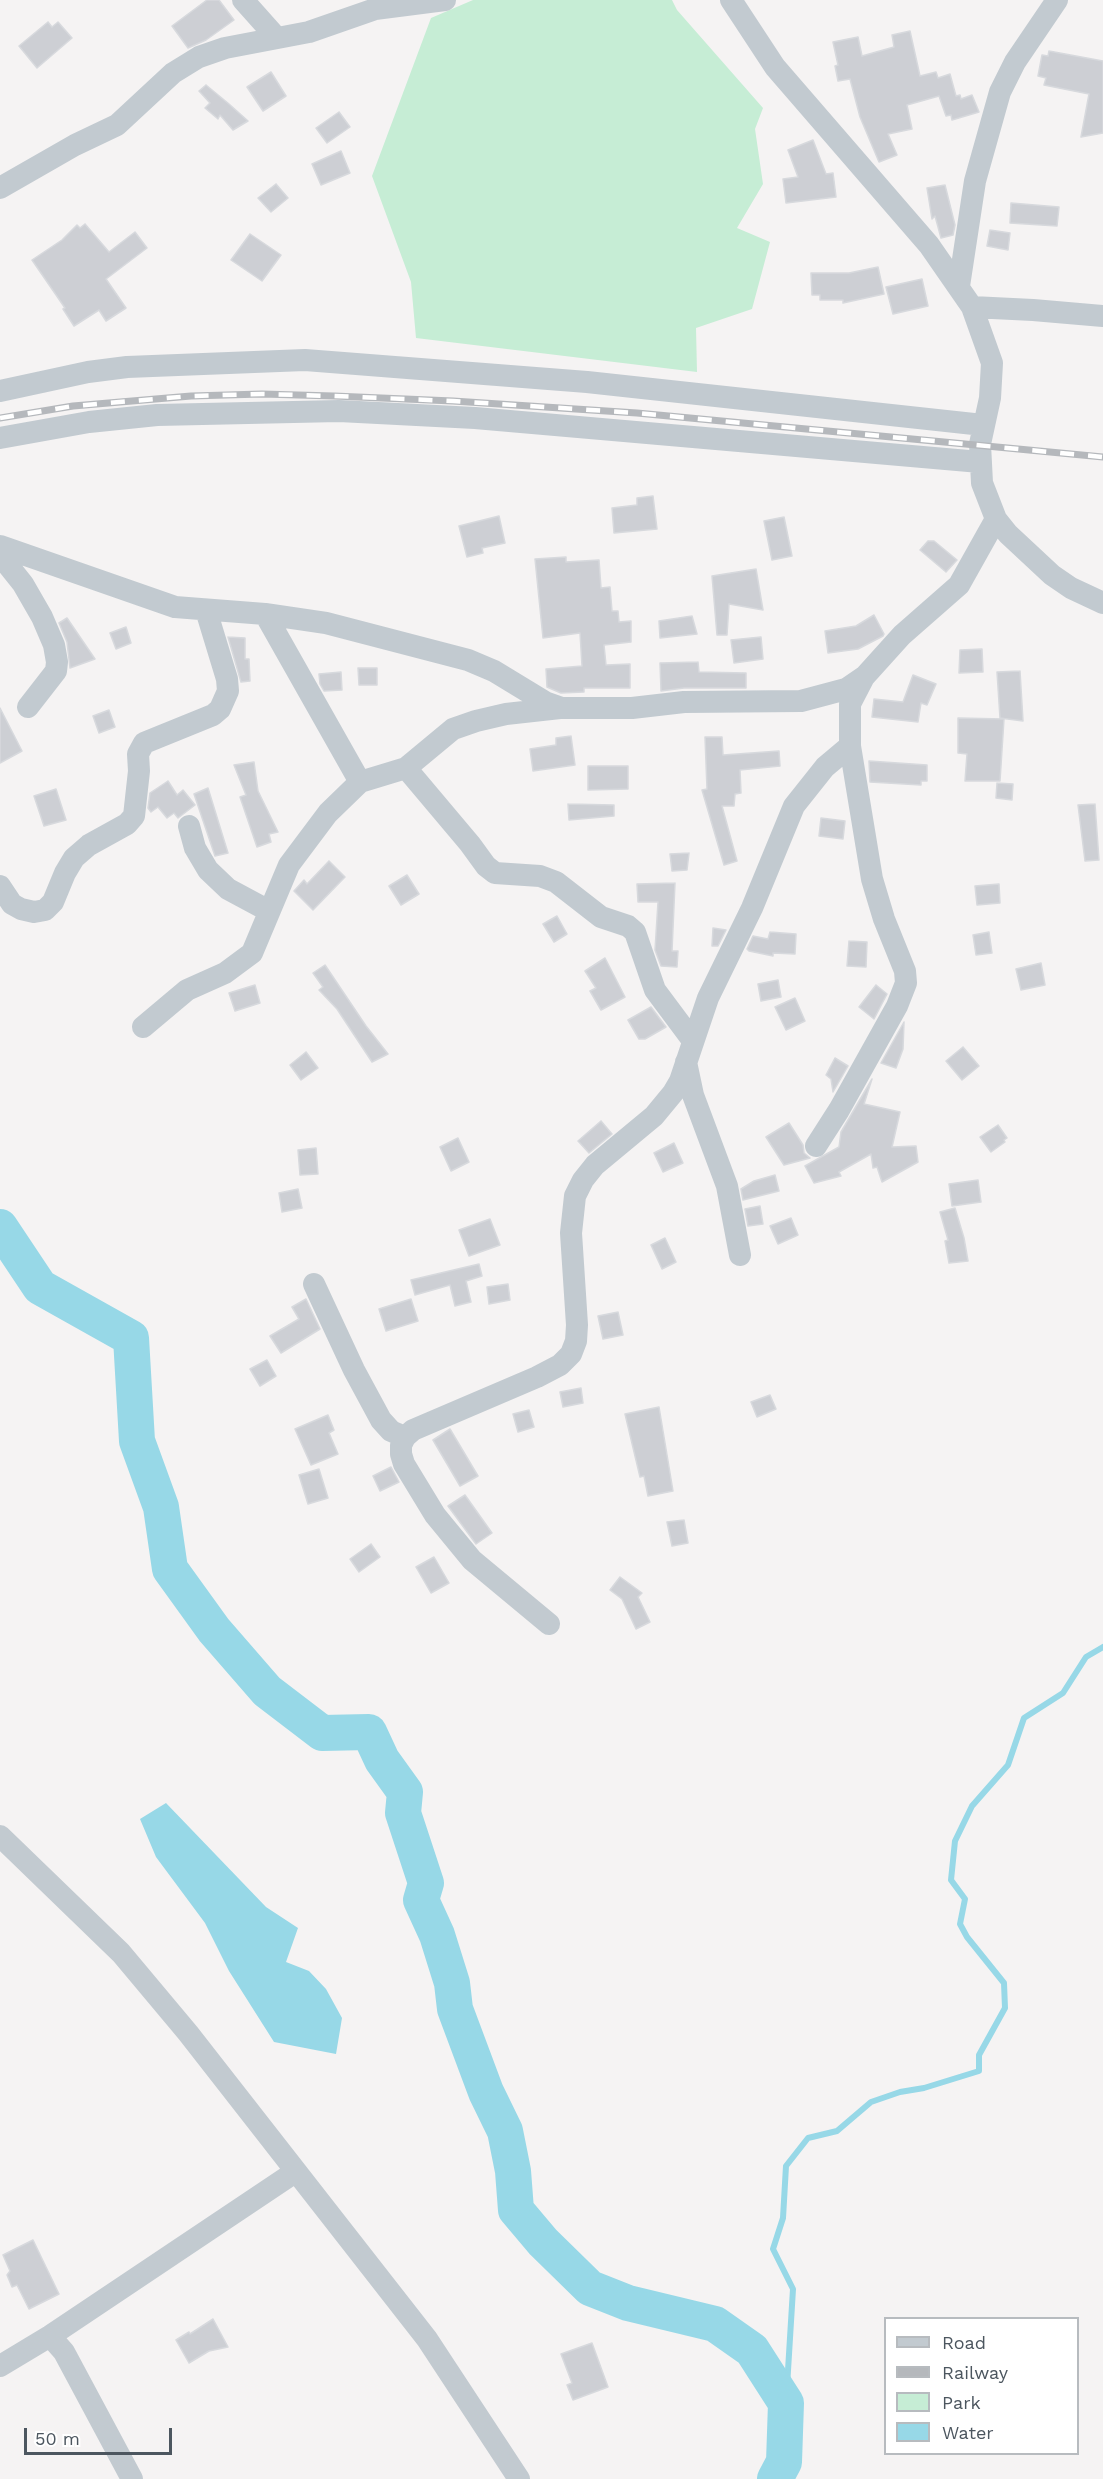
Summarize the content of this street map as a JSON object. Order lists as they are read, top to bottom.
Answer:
{
  "legend": [
    "Road",
    "Railway",
    "Park",
    "Water"
  ],
  "scale_bar": "50 m"
}
